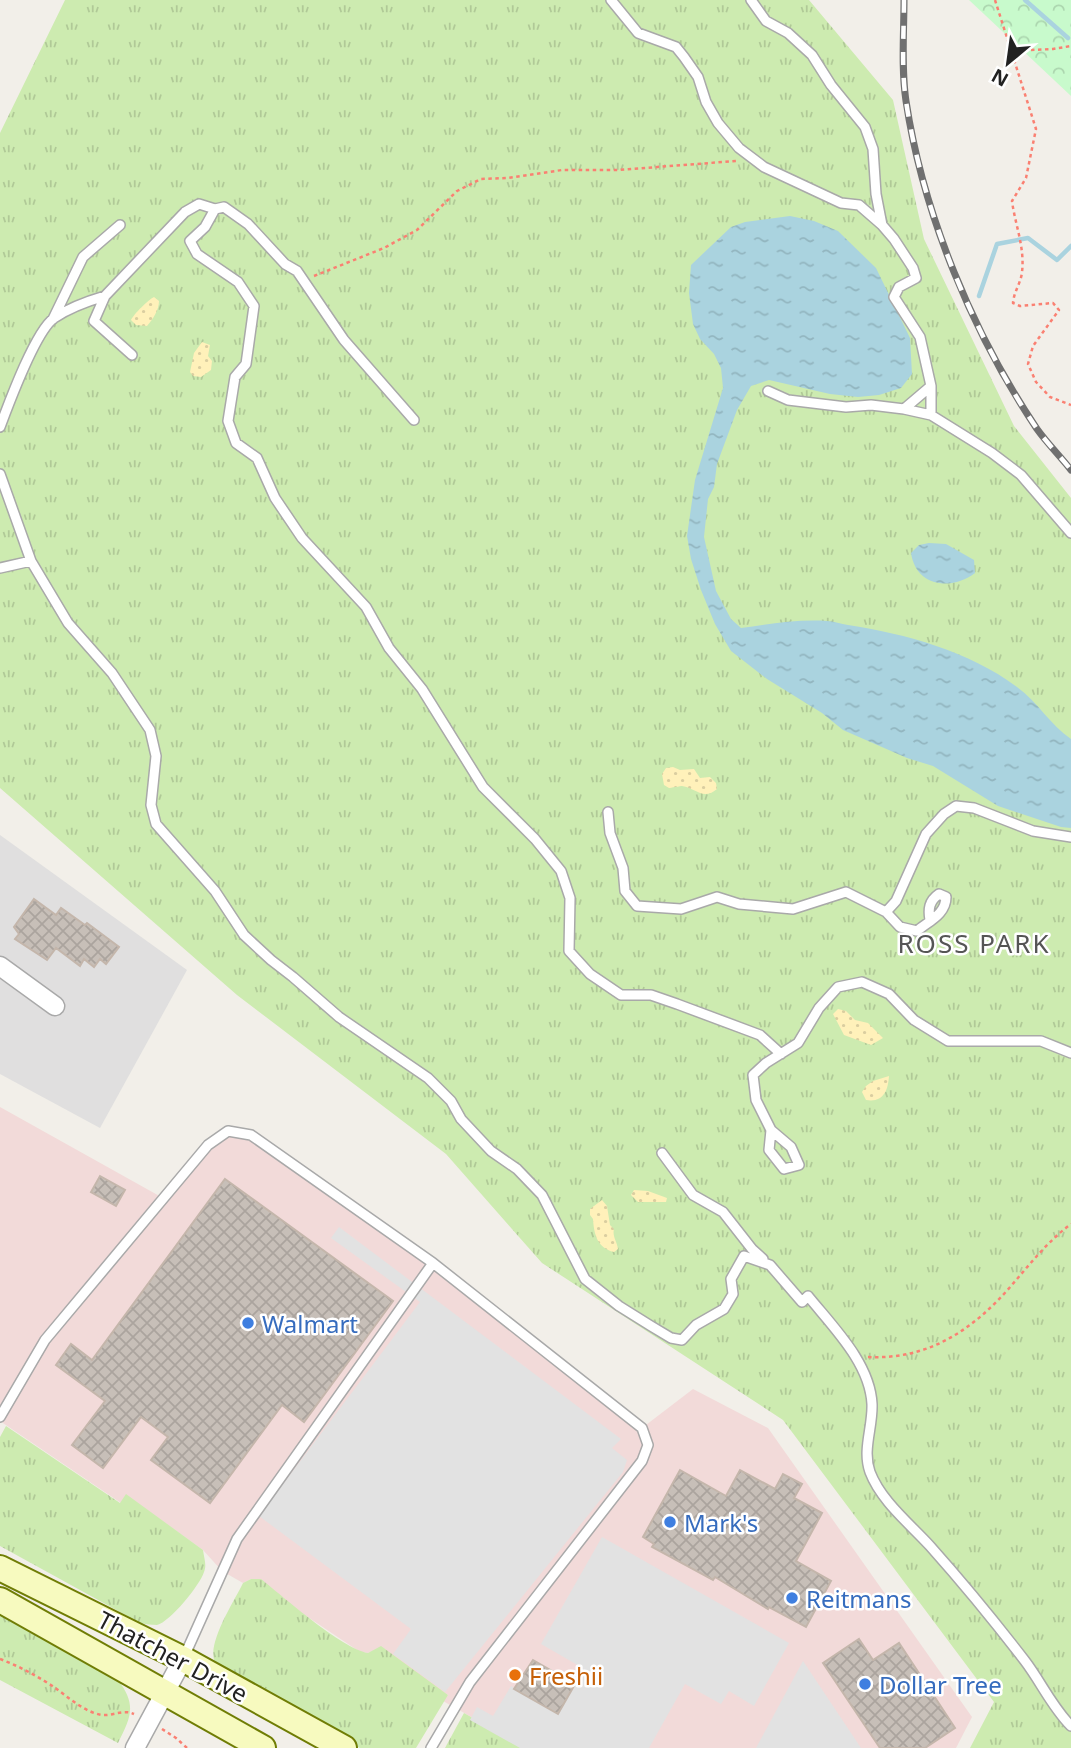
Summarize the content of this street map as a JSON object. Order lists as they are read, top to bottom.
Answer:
{
  "streets": {
    "main road": ["Thatcher Drive"]
  },
  "districts": ["ROSS PARK"],
  "places": [
    "Walmart",
    "Mark's",
    "Reitmans",
    "Freshii",
    "Dollar Tree"
  ],
  "north": "bottom left"
}
